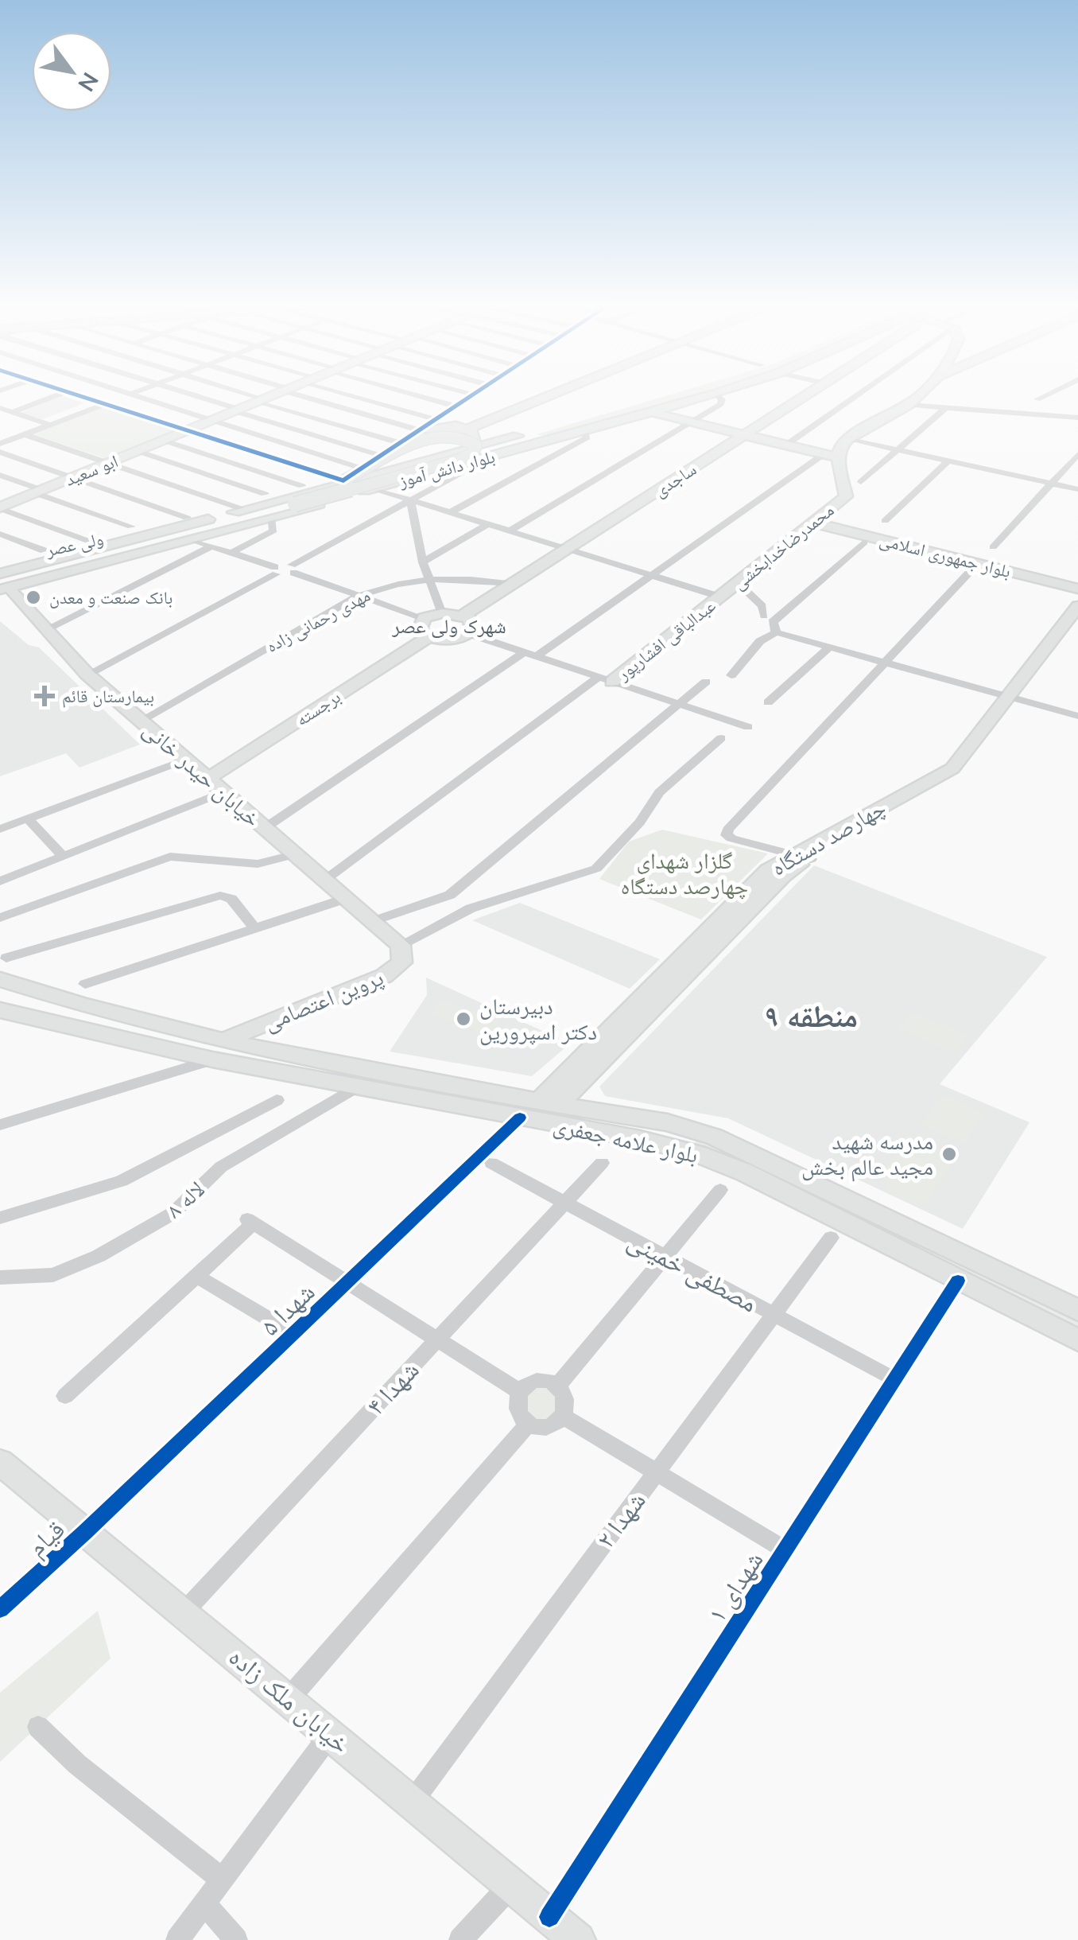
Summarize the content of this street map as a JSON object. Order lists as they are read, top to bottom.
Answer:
{
  "streets": {
    "street": [
      "بلوار دانش آموز",
      "ابو سعید",
      "ساجدی",
      "ولی عصر",
      "محمدرضاخدابخشی",
      "بلوار جمهوری اسلامی",
      "مهدی رحمانی زاده",
      "عبدالباقی افشارپور",
      "برجسته",
      "خیابان حیدر خانی",
      "چهارصد دستگاه",
      "پروین اعتصامی",
      "بلوار علامه جعفری",
      "لاله ۸",
      "مصطفی خمینی",
      "شهدا ۵",
      "شهدا ۴",
      "شهدا ۲",
      "قیام",
      "شهدای ۱",
      "خیابان ملک زاده"
    ]
  },
  "crossings": [
    ["بلوار دانش آموز", "خیابان حیدر خانی"],
    ["ساجدی", "مهدی رحمانی زاده"],
    ["محمدرضاخدابخشی", "بلوار جمهوری اسلامی"],
    ["محمدرضاخدابخشی", "عبدالباقی افشارپور"],
    ["مهدی رحمانی زاده", "خیابان حیدر خانی"],
    ["برجسته", "خیابان حیدر خانی"],
    ["خیابان حیدر خانی", "پروین اعتصامی"],
    ["چهارصد دستگاه", "بلوار علامه جعفری"],
    ["پروین اعتصامی", "بلوار علامه جعفری"],
    ["بلوار علامه جعفری", "لاله ۸"],
    ["بلوار علامه جعفری", "شهدا ۵"],
    ["بلوار علامه جعفری", "شهدای ۱"],
    ["مصطفی خمینی", "شهدا ۴"],
    ["مصطفی خمینی", "شهدا ۲"],
    ["مصطفی خمینی", "شهدای ۱"],
    ["شهدا ۵", "قیام"],
    ["شهدا ۵", "خیابان ملک زاده"],
    ["شهدا ۴", "خیابان ملک زاده"],
    ["شهدا ۲", "خیابان ملک زاده"],
    ["قیام", "خیابان ملک زاده"],
    ["شهدای ۱", "خیابان ملک زاده"]
  ],
  "districts": ["شهرک ولی عصر", "منطقه ۹"],
  "parks": ["گلزار شهدای چهارصد دستگاه"],
  "places": {
    "other": ["بانک صنعت و معدن", "دبیرستان دکتر اسپرورین", "مدرسه شهید مجید عالم بخش"],
    "health": ["بیمارستان قائم"]
  },
  "north": "bottom right"
}
